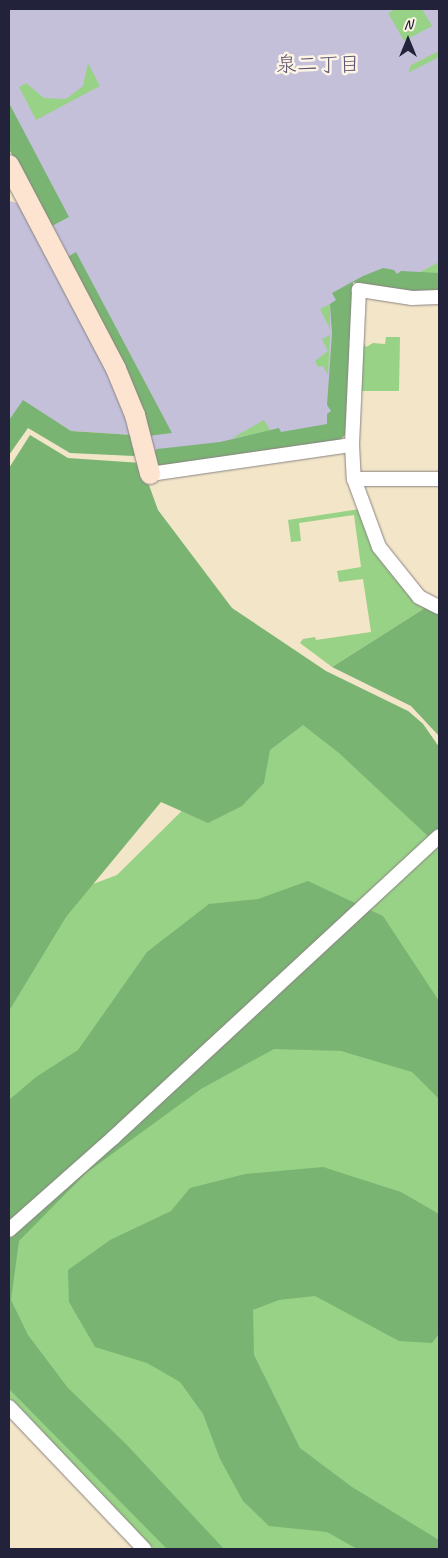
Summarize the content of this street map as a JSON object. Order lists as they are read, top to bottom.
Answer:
{
  "districts": ["泉二丁目"],
  "north": "top"
}
